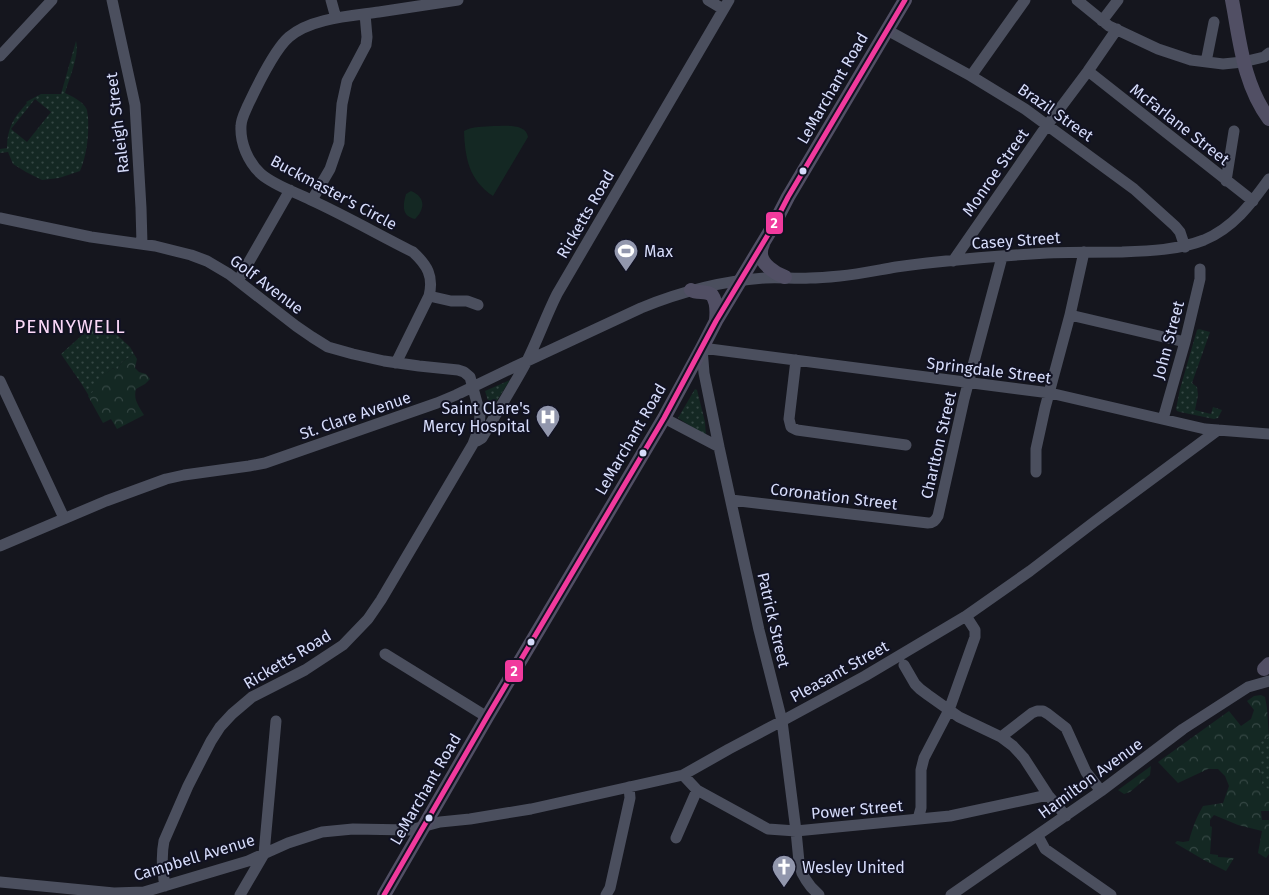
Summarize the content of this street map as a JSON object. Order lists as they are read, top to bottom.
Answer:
{
  "streets": {
    "main road": ["LeMarchant Road"],
    "street": [
      "Brazil Street",
      "Raleigh Street",
      "McFarlane Street",
      "Monroe Street",
      "Buckmaster's Circle",
      "Ricketts Road",
      "Casey Street",
      "Golf Avenue",
      "John Street",
      "Springdale Street",
      "St. Clare Avenue",
      "Charlton Street",
      "Coronation Street",
      "Patrick Street",
      "Pleasant Street",
      "Hamilton Avenue",
      "Power Street",
      "Campbell Avenue"
    ]
  },
  "crossings": [
    ["LeMarchant Road", "Brazil Street"],
    ["LeMarchant Road", "Casey Street"],
    ["LeMarchant Road", "Springdale Street"],
    ["LeMarchant Road", "St. Clare Avenue"],
    ["LeMarchant Road", "Patrick Street"],
    ["LeMarchant Road", "Pleasant Street"],
    ["LeMarchant Road", "Campbell Avenue"],
    ["Brazil Street", "Monroe Street"],
    ["Brazil Street", "Casey Street"],
    ["Raleigh Street", "Golf Avenue"],
    ["McFarlane Street", "Monroe Street"],
    ["McFarlane Street", "Casey Street"],
    ["Monroe Street", "Casey Street"],
    ["Ricketts Road", "Golf Avenue"],
    ["Ricketts Road", "St. Clare Avenue"],
    ["Ricketts Road", "Campbell Avenue"],
    ["Casey Street", "St. Clare Avenue"],
    ["Casey Street", "Charlton Street"],
    ["Golf Avenue", "St. Clare Avenue"],
    ["John Street", "Springdale Street"],
    ["Springdale Street", "Charlton Street"],
    ["Springdale Street", "Patrick Street"],
    ["Springdale Street", "Pleasant Street"],
    ["Charlton Street", "Coronation Street"],
    ["Coronation Street", "Patrick Street"],
    ["Patrick Street", "Pleasant Street"],
    ["Patrick Street", "Power Street"],
    ["Pleasant Street", "Power Street"],
    ["Pleasant Street", "Campbell Avenue"]
  ],
  "districts": ["PENNYWELL"],
  "places": {
    "sports": ["Max"],
    "hospital": ["Saint Clare's Mercy Hospital"],
    "church": ["Wesley United"]
  },
  "lines": ["transit line 2"]
}
